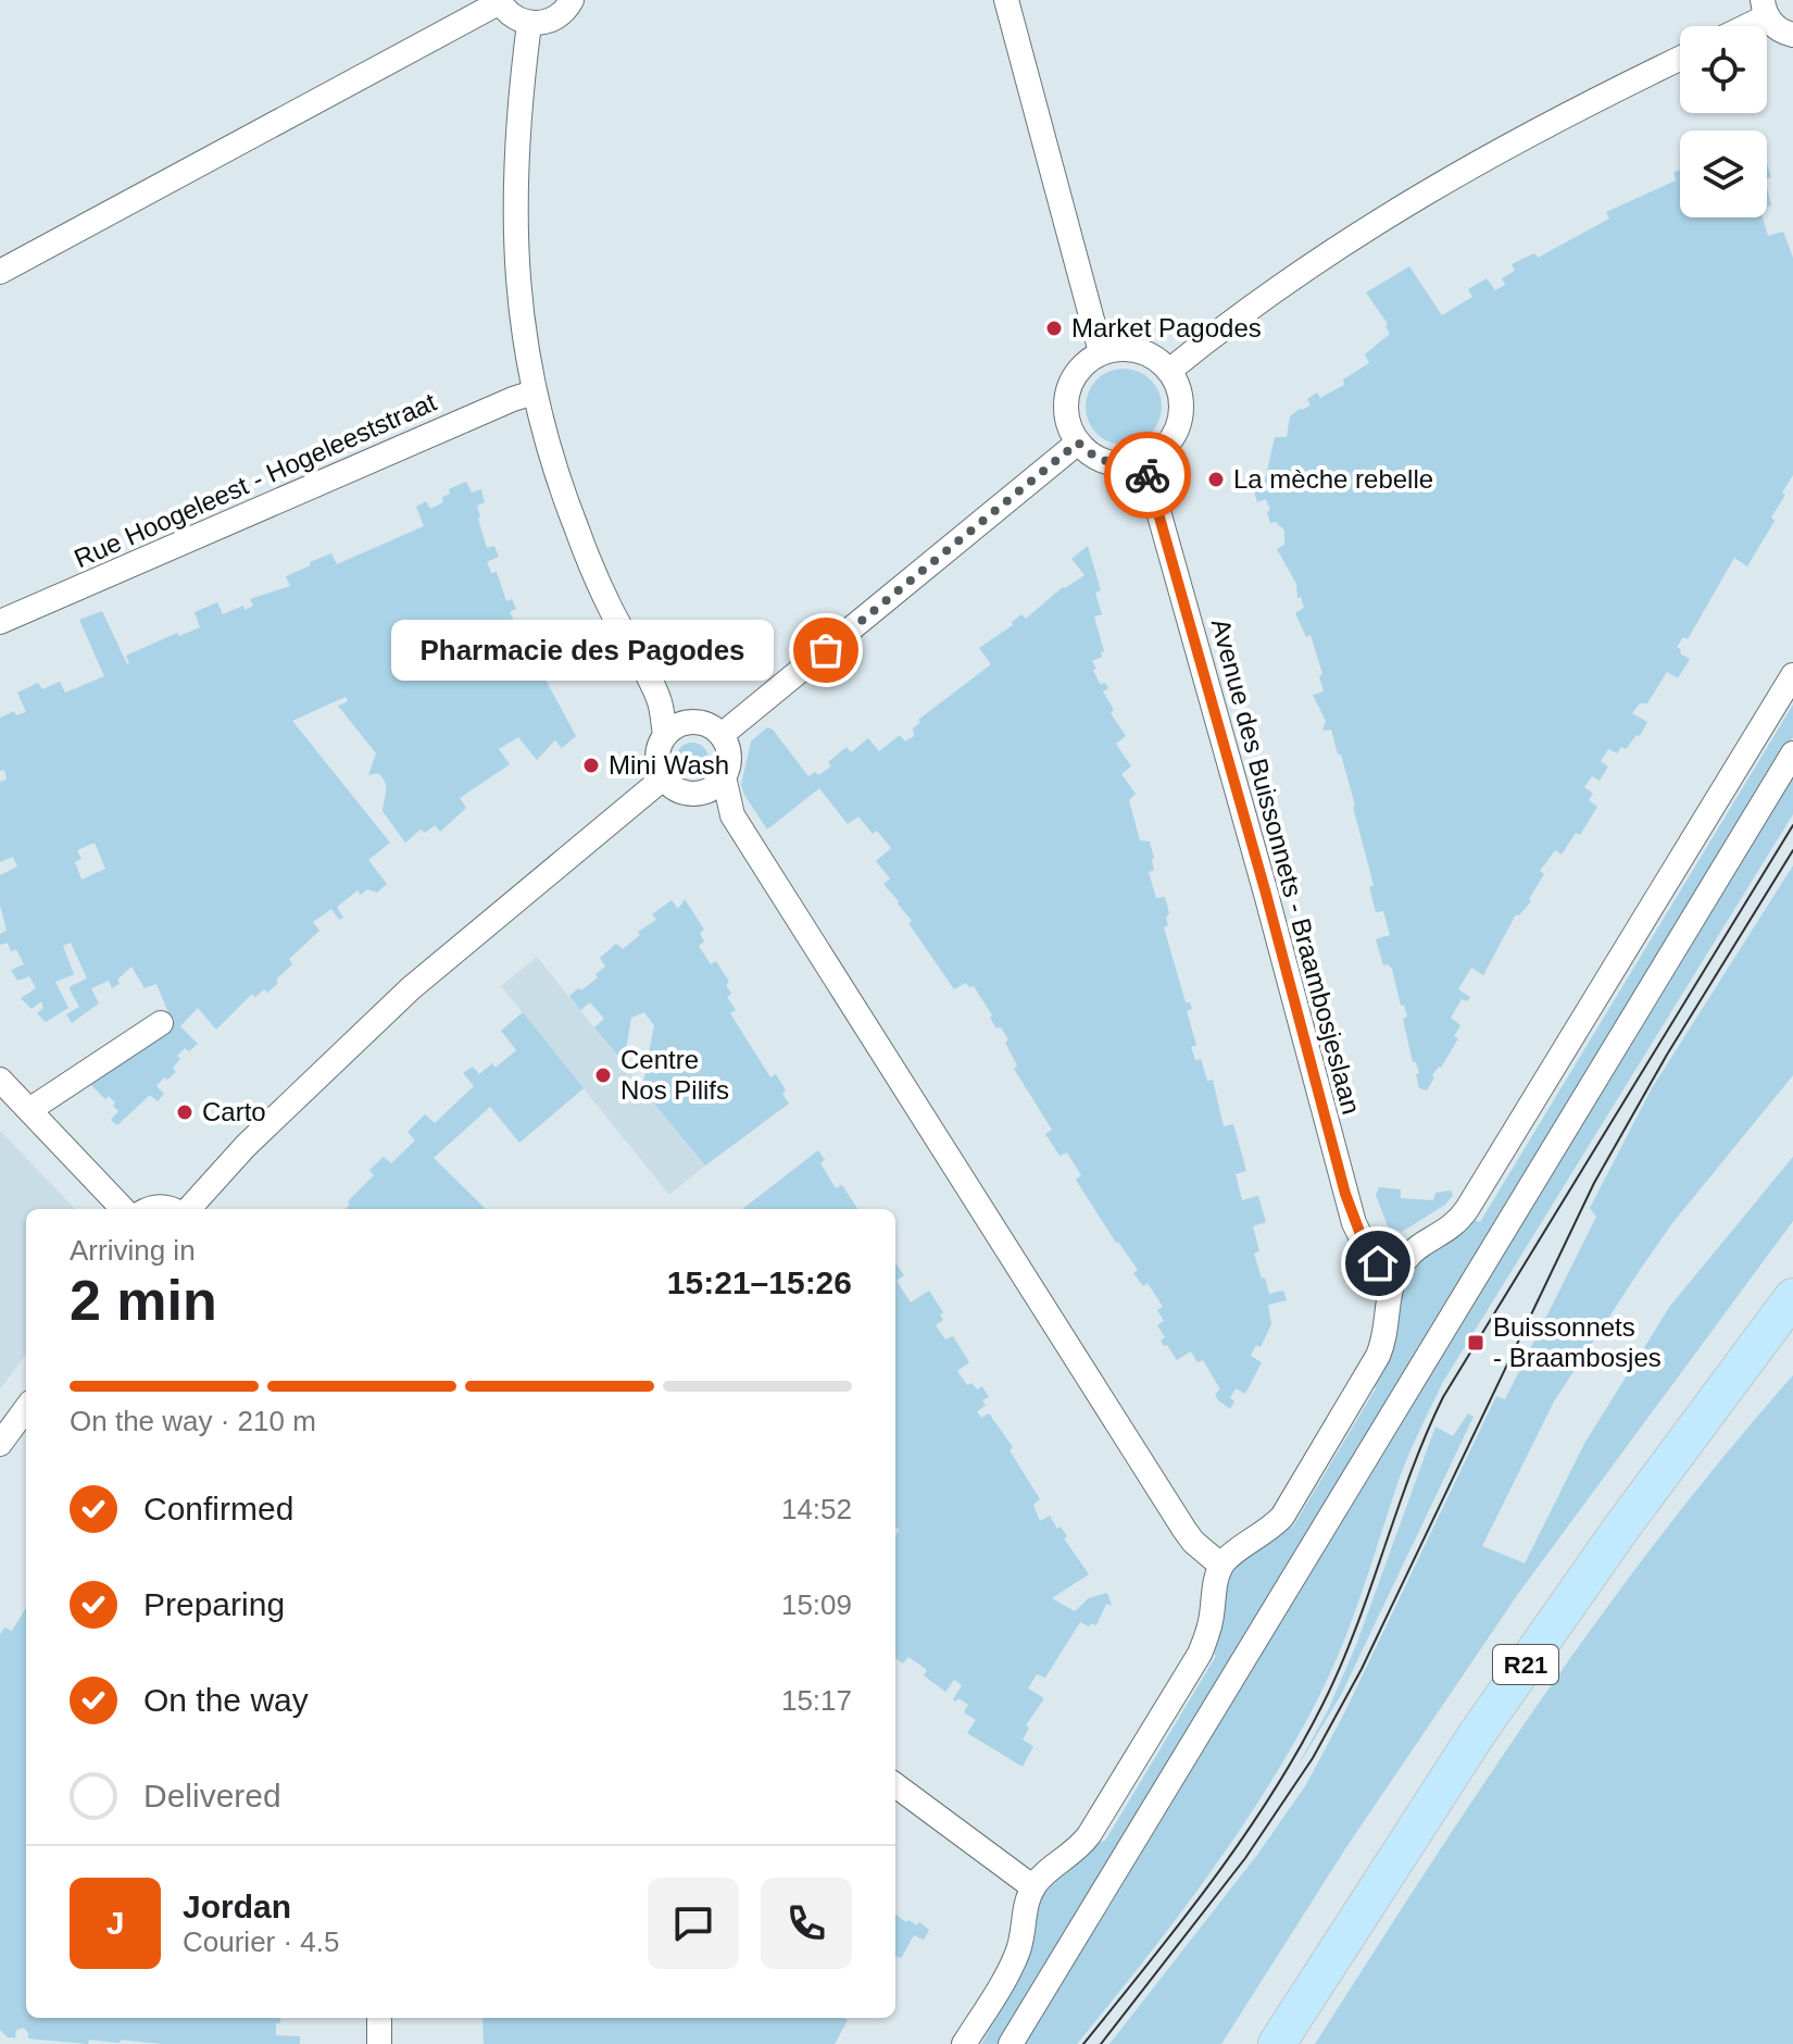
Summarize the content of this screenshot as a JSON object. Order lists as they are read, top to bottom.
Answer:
{
  "streets": {
    "main road": ["R21"],
    "street": ["Rue Hoogeleest - Hogeleeststraat", "Avenue des Buissonnets - Braambosjeslaan"]
  },
  "places": {
    "other": [
      "Market Pagodes",
      "La mèche rebelle",
      "Pharmacie des Pagodes",
      "Mini Wash",
      "Centre Nos Pilifs",
      "Carto"
    ],
    "transit": ["Buissonnets - Braambosjes"]
  },
  "page": {
    "bubble": "Pharmacie des Pagodes",
    "heading": ["2 min", "Arriving in", "15:21–15:26"],
    "panel": ["Jordan", "Courier · 4.5"],
    "bar": "On the way · 210 m",
    "list": [
      ["Confirmed", "14:52"],
      ["Preparing", "15:09"],
      ["On the way", "15:17"],
      "Delivered"
    ],
    "round": "J"
  }
}
